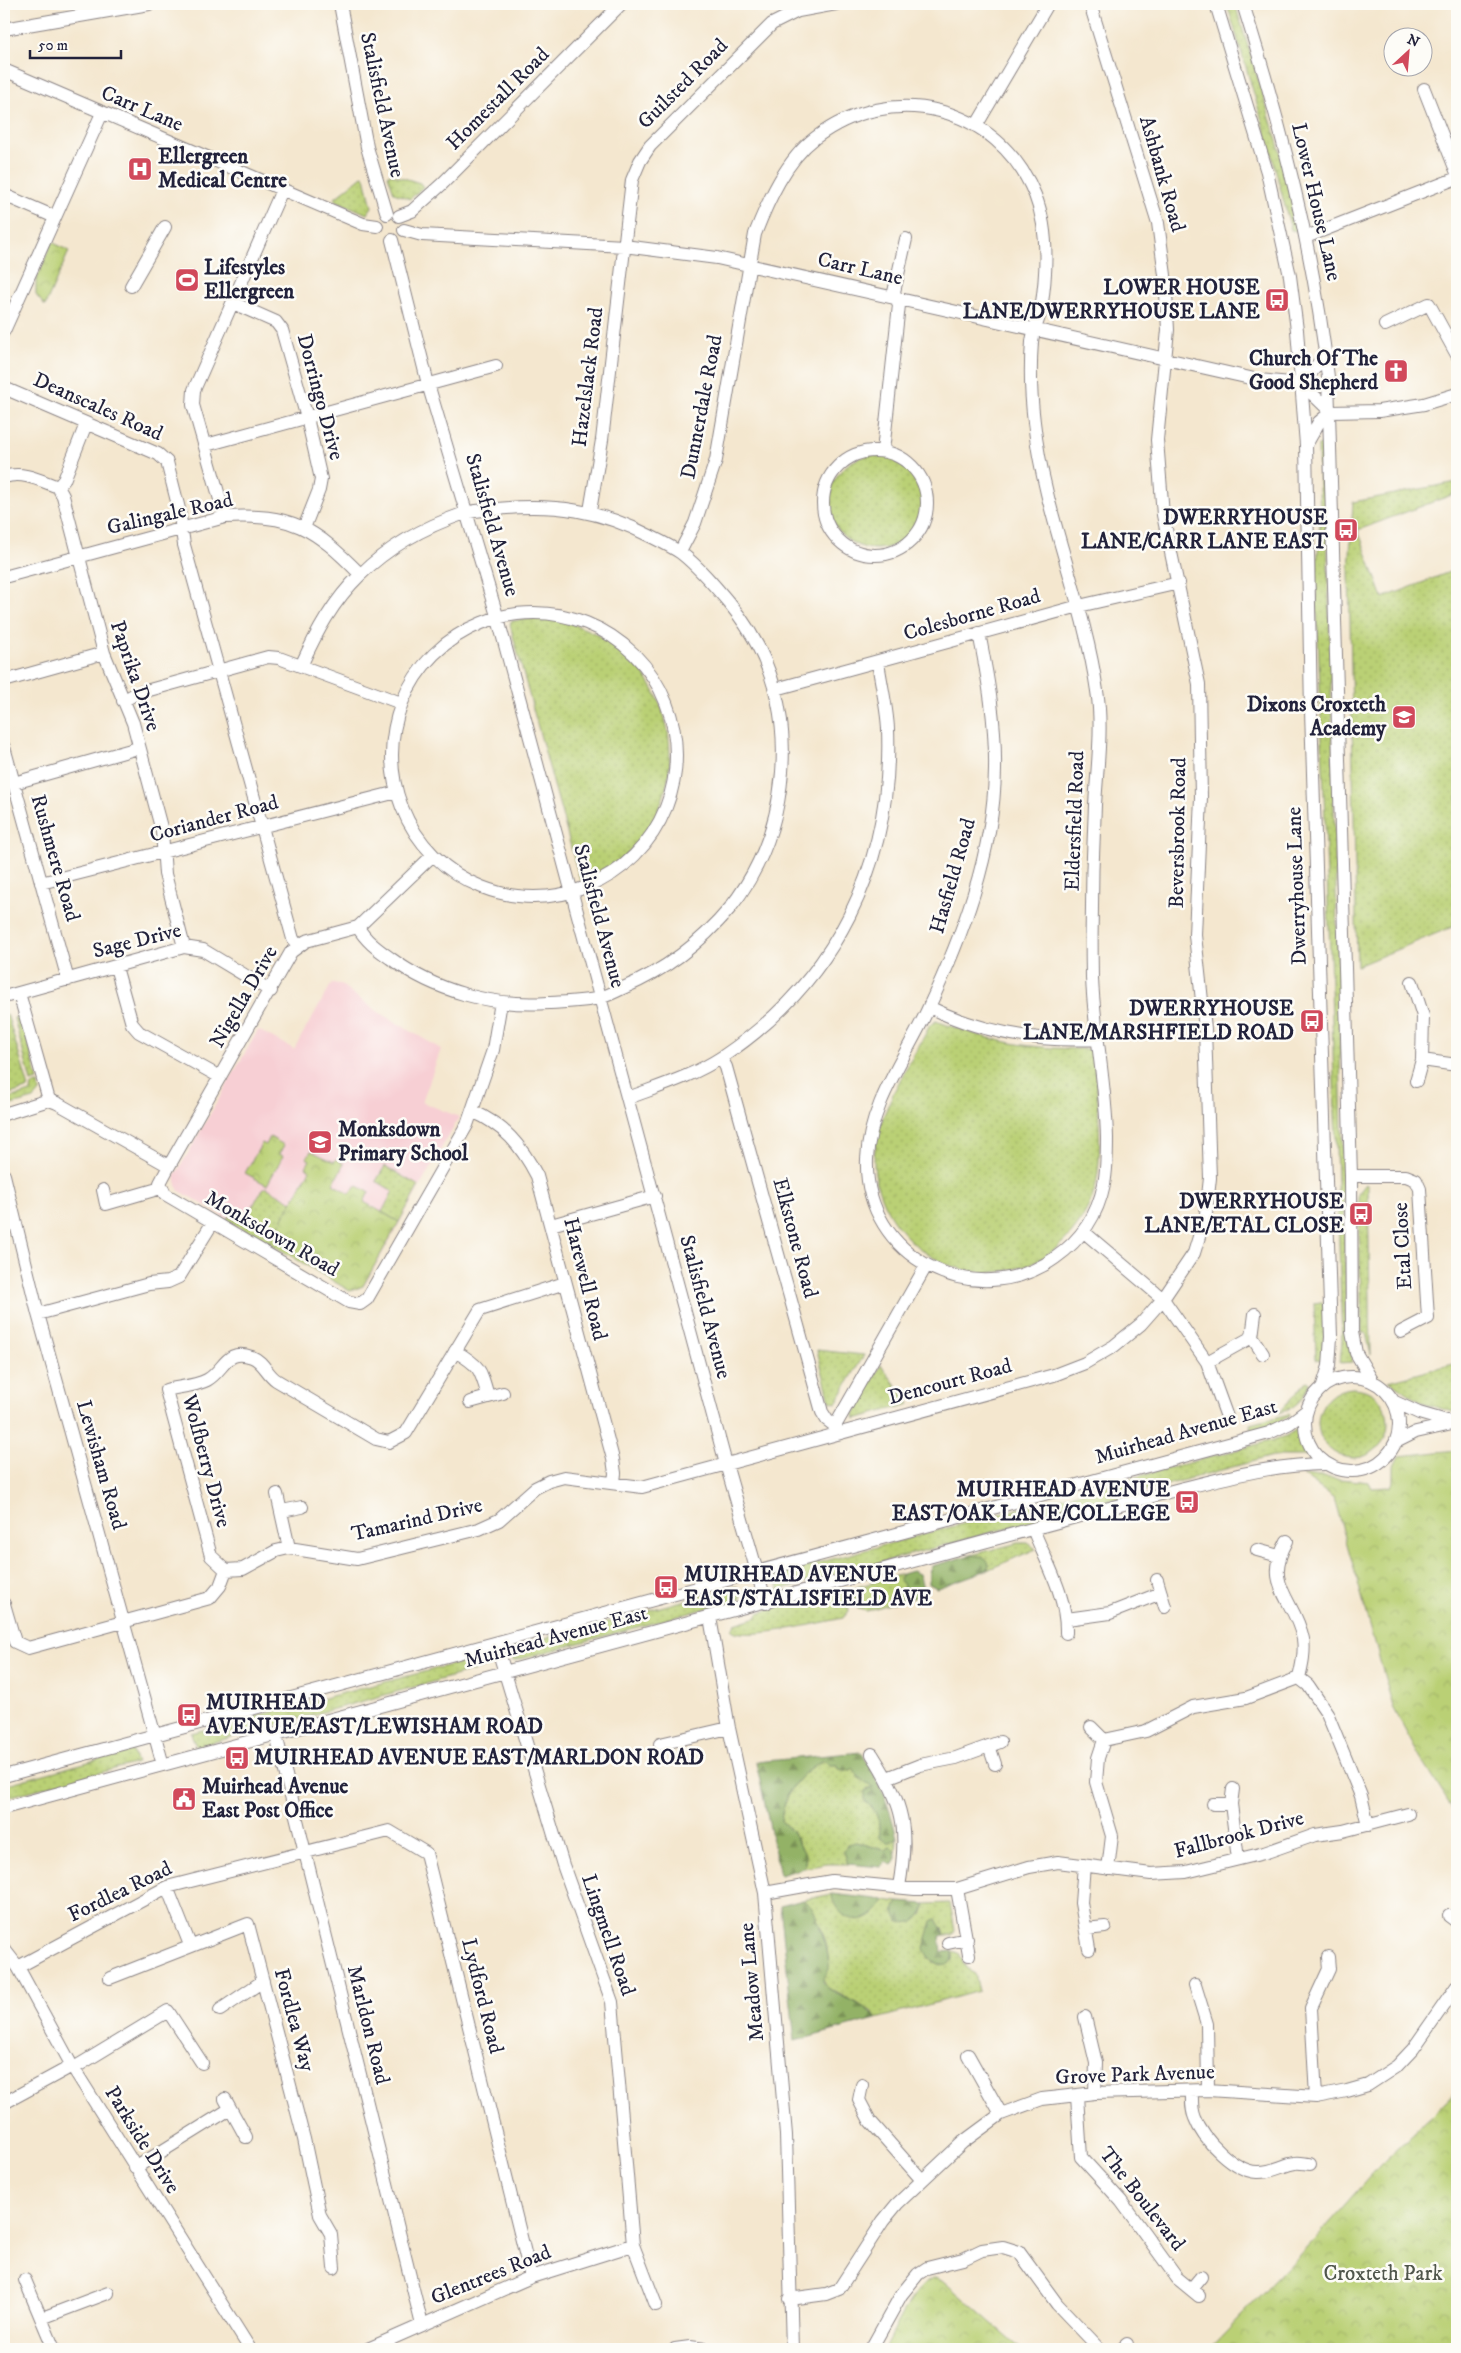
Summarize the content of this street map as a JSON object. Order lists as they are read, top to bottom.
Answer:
{
  "streets": {
    "street": [
      "Guilsted Road",
      "Homestall Road",
      "Stalisfield Avenue",
      "Carr Lane",
      "Ashbank Road",
      "Lower House Lane",
      "Hazelslack Road",
      "Dorringo Drive",
      "Deanscales Road",
      "Dunnerdale Road",
      "Galingale Road",
      "Colesborne Road",
      "Paprika Drive",
      "Coriander Road",
      "Eldersfield Road",
      "Beversbrook Road",
      "Rushmere Road",
      "Hasfield Road",
      "Dwerryhouse Lane",
      "Sage Drive",
      "Nigella Drive",
      "Monksdown Road",
      "Elkstone Road",
      "Etal Close",
      "Harewell Road",
      "Dencourt Road",
      "Muirhead Avenue East",
      "Wolfberry Drive",
      "Lewisham Road",
      "Tamarind Drive",
      "Fallbrook Drive",
      "Fordlea Road",
      "Lingmell Road",
      "Meadow Lane",
      "Lydford Road",
      "Fordlea Way",
      "Marldon Road",
      "Grove Park Avenue",
      "Parkside Drive",
      "The Boulevard",
      "Glentrees Road"
    ]
  },
  "crossings": [
    ["Guilsted Road", "Carr Lane"],
    ["Guilsted Road", "Hazelslack Road"],
    ["Homestall Road", "Stalisfield Avenue"],
    ["Homestall Road", "Carr Lane"],
    ["Stalisfield Avenue", "Carr Lane"],
    ["Stalisfield Avenue", "Dencourt Road"],
    ["Stalisfield Avenue", "Muirhead Avenue East"],
    ["Stalisfield Avenue", "Tamarind Drive"],
    ["Carr Lane", "Ashbank Road"],
    ["Carr Lane", "Lower House Lane"],
    ["Carr Lane", "Hazelslack Road"],
    ["Carr Lane", "Dunnerdale Road"],
    ["Carr Lane", "Eldersfield Road"],
    ["Carr Lane", "Beversbrook Road"],
    ["Carr Lane", "Dwerryhouse Lane"],
    ["Ashbank Road", "Beversbrook Road"],
    ["Lower House Lane", "Dwerryhouse Lane"],
    ["Dorringo Drive", "Galingale Road"],
    ["Deanscales Road", "Galingale Road"],
    ["Dunnerdale Road", "Eldersfield Road"],
    ["Galingale Road", "Paprika Drive"],
    ["Colesborne Road", "Eldersfield Road"],
    ["Colesborne Road", "Beversbrook Road"],
    ["Colesborne Road", "Hasfield Road"],
    ["Paprika Drive", "Coriander Road"],
    ["Paprika Drive", "Sage Drive"],
    ["Coriander Road", "Rushmere Road"],
    ["Beversbrook Road", "Dencourt Road"],
    ["Rushmere Road", "Sage Drive"],
    ["Dwerryhouse Lane", "Etal Close"],
    ["Dwerryhouse Lane", "Muirhead Avenue East"],
    ["Sage Drive", "Nigella Drive"],
    ["Nigella Drive", "Monksdown Road"],
    ["Monksdown Road", "Harewell Road"],
    ["Elkstone Road", "Dencourt Road"],
    ["Harewell Road", "Wolfberry Drive"],
    ["Harewell Road", "Tamarind Drive"],
    ["Dencourt Road", "Tamarind Drive"],
    ["Muirhead Avenue East", "Lewisham Road"],
    ["Muirhead Avenue East", "Lingmell Road"],
    ["Muirhead Avenue East", "Meadow Lane"],
    ["Muirhead Avenue East", "Marldon Road"],
    ["Wolfberry Drive", "Tamarind Drive"],
    ["Fallbrook Drive", "Meadow Lane"],
    ["Fordlea Road", "Lydford Road"],
    ["Fordlea Road", "Marldon Road"],
    ["Fordlea Road", "Parkside Drive"],
    ["Lingmell Road", "Glentrees Road"],
    ["Meadow Lane", "Grove Park Avenue"],
    ["Lydford Road", "Marldon Road"],
    ["Lydford Road", "Glentrees Road"],
    ["Marldon Road", "Glentrees Road"],
    ["Grove Park Avenue", "The Boulevard"]
  ],
  "parks": ["Croxteth Park"],
  "places": {
    "hospital": ["Ellergreen Medical Centre"],
    "sports": ["Lifestyles Ellergreen"],
    "bus stop": [
      "LOWER HOUSE LANE/DWERRYHOUSE LANE",
      "DWERRYHOUSE LANE/CARR LANE EAST",
      "DWERRYHOUSE LANE/MARSHFIELD ROAD",
      "DWERRYHOUSE LANE/ETAL CLOSE",
      "MUIRHEAD AVENUE EAST/OAK LANE/COLLEGE",
      "MUIRHEAD AVENUE EAST/STALISFIELD AVE",
      "MUIRHEAD AVENUE/EAST/LEWISHAM ROAD",
      "MUIRHEAD AVENUE EAST/MARLDON ROAD"
    ],
    "church": ["Church Of The Good Shepherd"],
    "school or university": ["Dixons Croxteth Academy", "Monksdown Primary School"],
    "public building": ["Muirhead Avenue East Post Office"]
  },
  "scale_bar": "50 m",
  "north": "top right"
}
